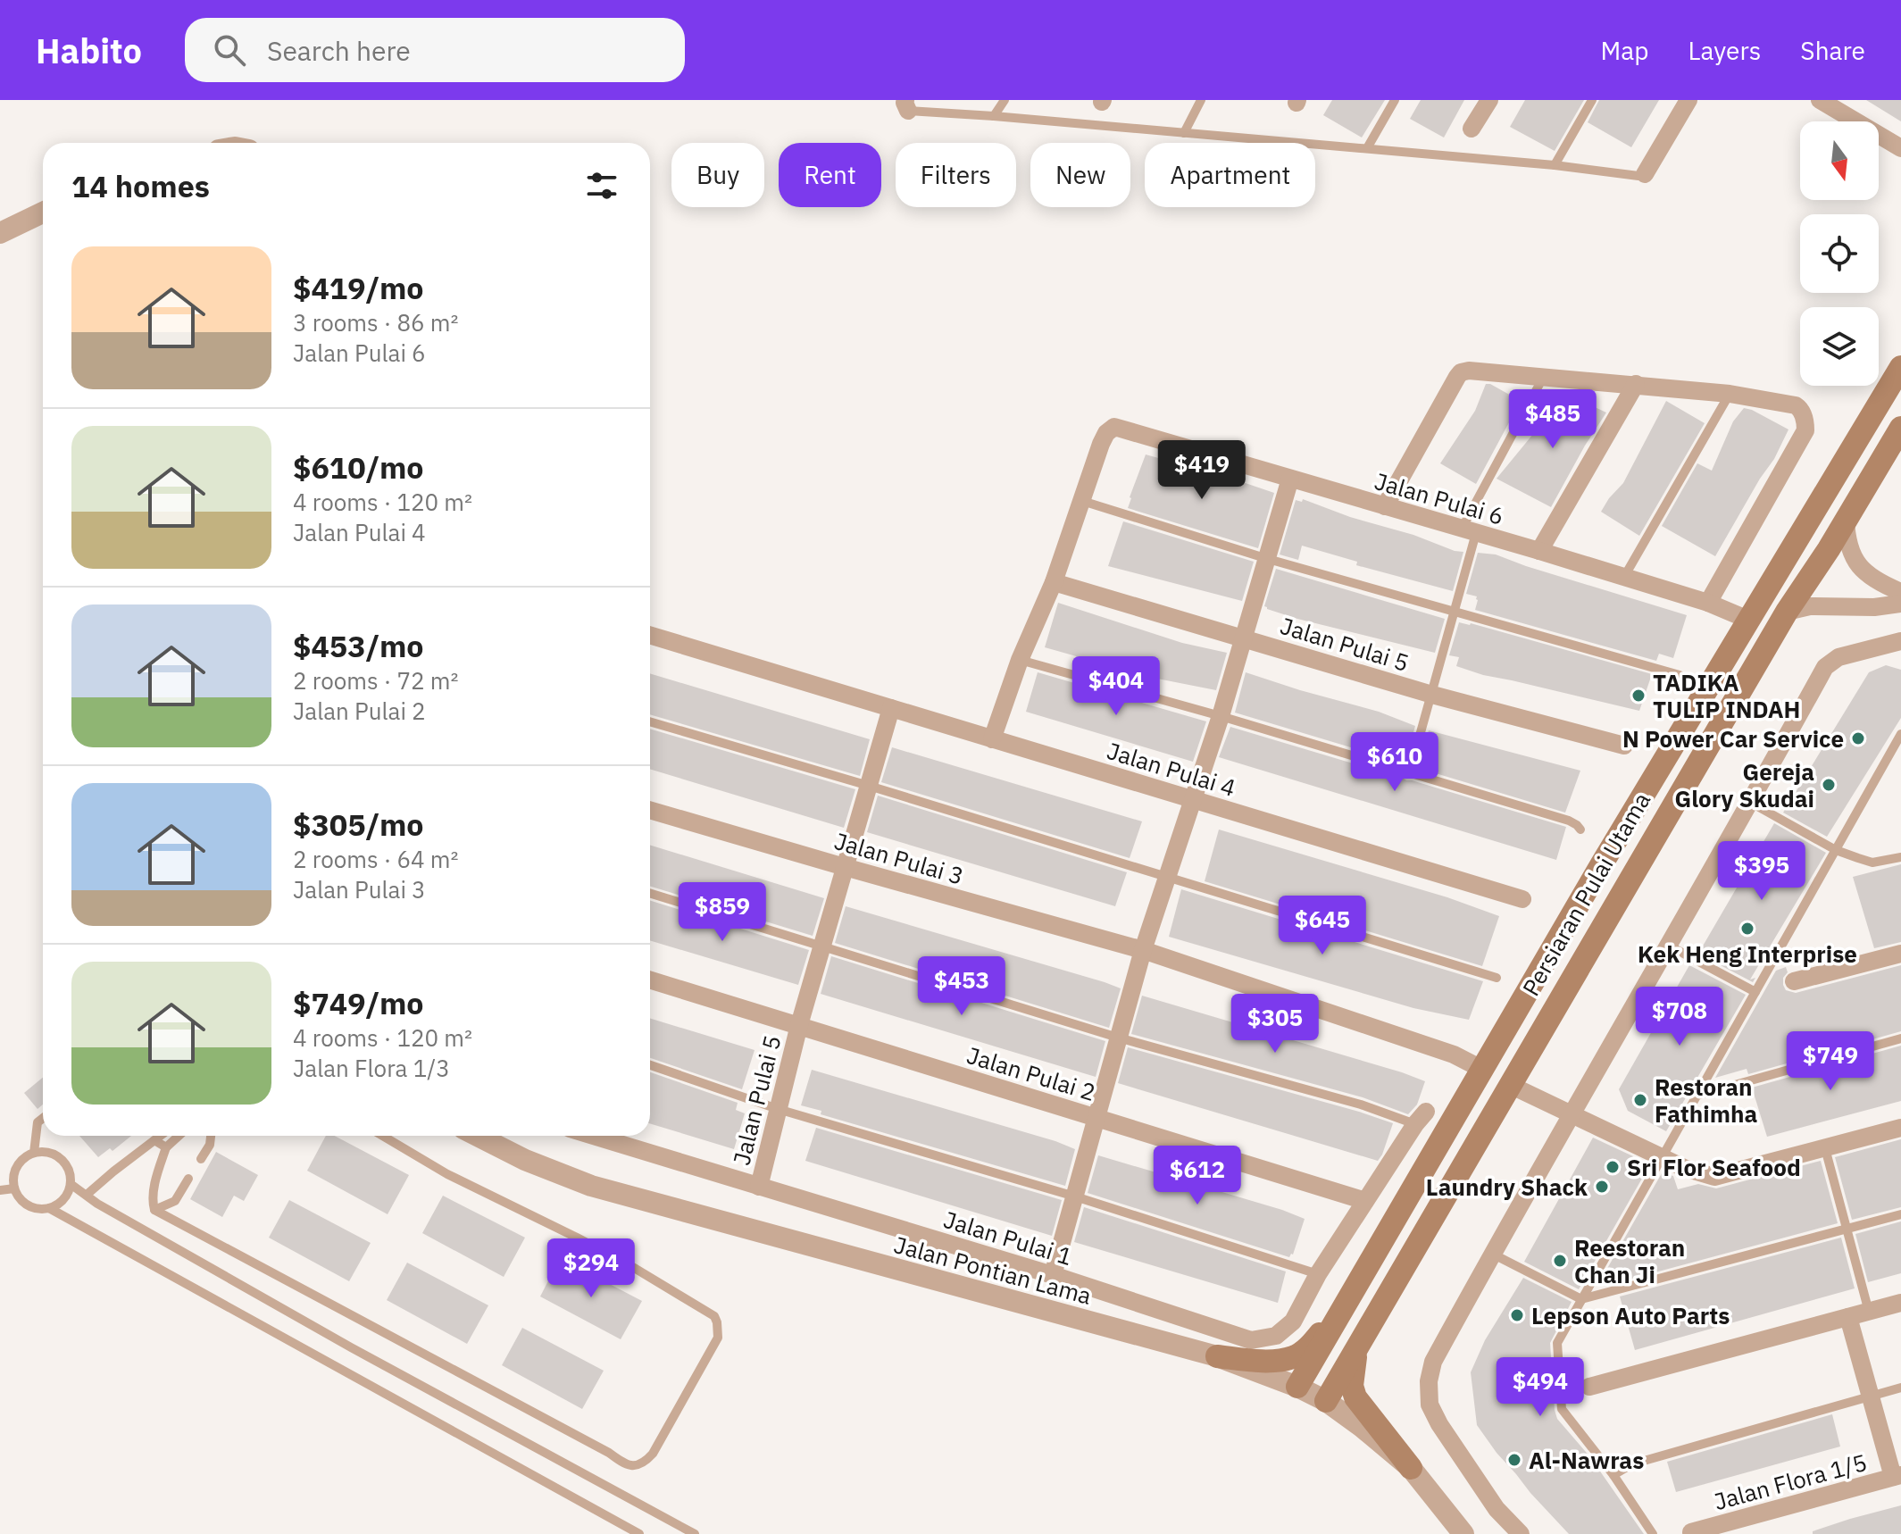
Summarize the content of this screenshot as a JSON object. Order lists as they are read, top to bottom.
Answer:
{
  "streets": {
    "main road": ["Persiaran Pulai Utama"],
    "street": [
      "Jalan Pulai 6",
      "Jalan Pulai 5",
      "Jalan Pulai 4",
      "Jalan Pulai 3",
      "Jalan Pulai 2",
      "Jalan Pulai 1",
      "Jalan Pontian Lama",
      "Jalan Flora 1/5"
    ]
  },
  "crossings": [
    ["Jalan Pulai 6", "Persiaran Pulai Utama"],
    ["Jalan Pulai 5", "Jalan Pulai 4"],
    ["Jalan Pulai 5", "Jalan Pulai 3"],
    ["Jalan Pulai 5", "Jalan Pulai 2"],
    ["Jalan Pulai 5", "Jalan Pulai 1"],
    ["Jalan Pulai 3", "Persiaran Pulai Utama"],
    ["Persiaran Pulai Utama", "Jalan Pontian Lama"],
    ["Jalan Pulai 2", "Jalan Pulai 1"]
  ],
  "places": [
    "TADIKA TULIP INDAH",
    "N Power Car Service",
    "Gereja Glory Skudai",
    "Kek Heng Interprise",
    "Restoran Fathimha",
    "Sri Flor Seafood",
    "Laundry Shack",
    "Reestoran Chan Ji",
    "Lepson Auto Parts",
    "Al-Nawras"
  ],
  "north": "bottom",
  "page": {
    "header": "Habito",
    "search": "Search here",
    "nav": ["Map", "Layers", "Share"],
    "chip": [
      "Buy",
      "Rent",
      "Filters",
      "New",
      "Apartment"
    ],
    "heading": "14 homes",
    "list": [
      {
        "name": "$419/mo",
        "note": "3 rooms · 86 m² · Jalan Pulai 6"
      },
      {
        "name": "$610/mo",
        "note": "4 rooms · 120 m² · Jalan Pulai 4"
      },
      {
        "name": "$453/mo",
        "note": "2 rooms · 72 m² · Jalan Pulai 2"
      },
      {
        "name": "$305/mo",
        "note": "2 rooms · 64 m² · Jalan Pulai 3"
      },
      {
        "name": "$749/mo",
        "note": "4 rooms · 120 m² · Jalan Flora 1/3"
      }
    ],
    "price": [
      "$485",
      "$419",
      "$404",
      "$610",
      "$395",
      "$859",
      "$645",
      "$453",
      "$708",
      "$305",
      "$749",
      "$612",
      "$294",
      "$494"
    ]
  }
}
